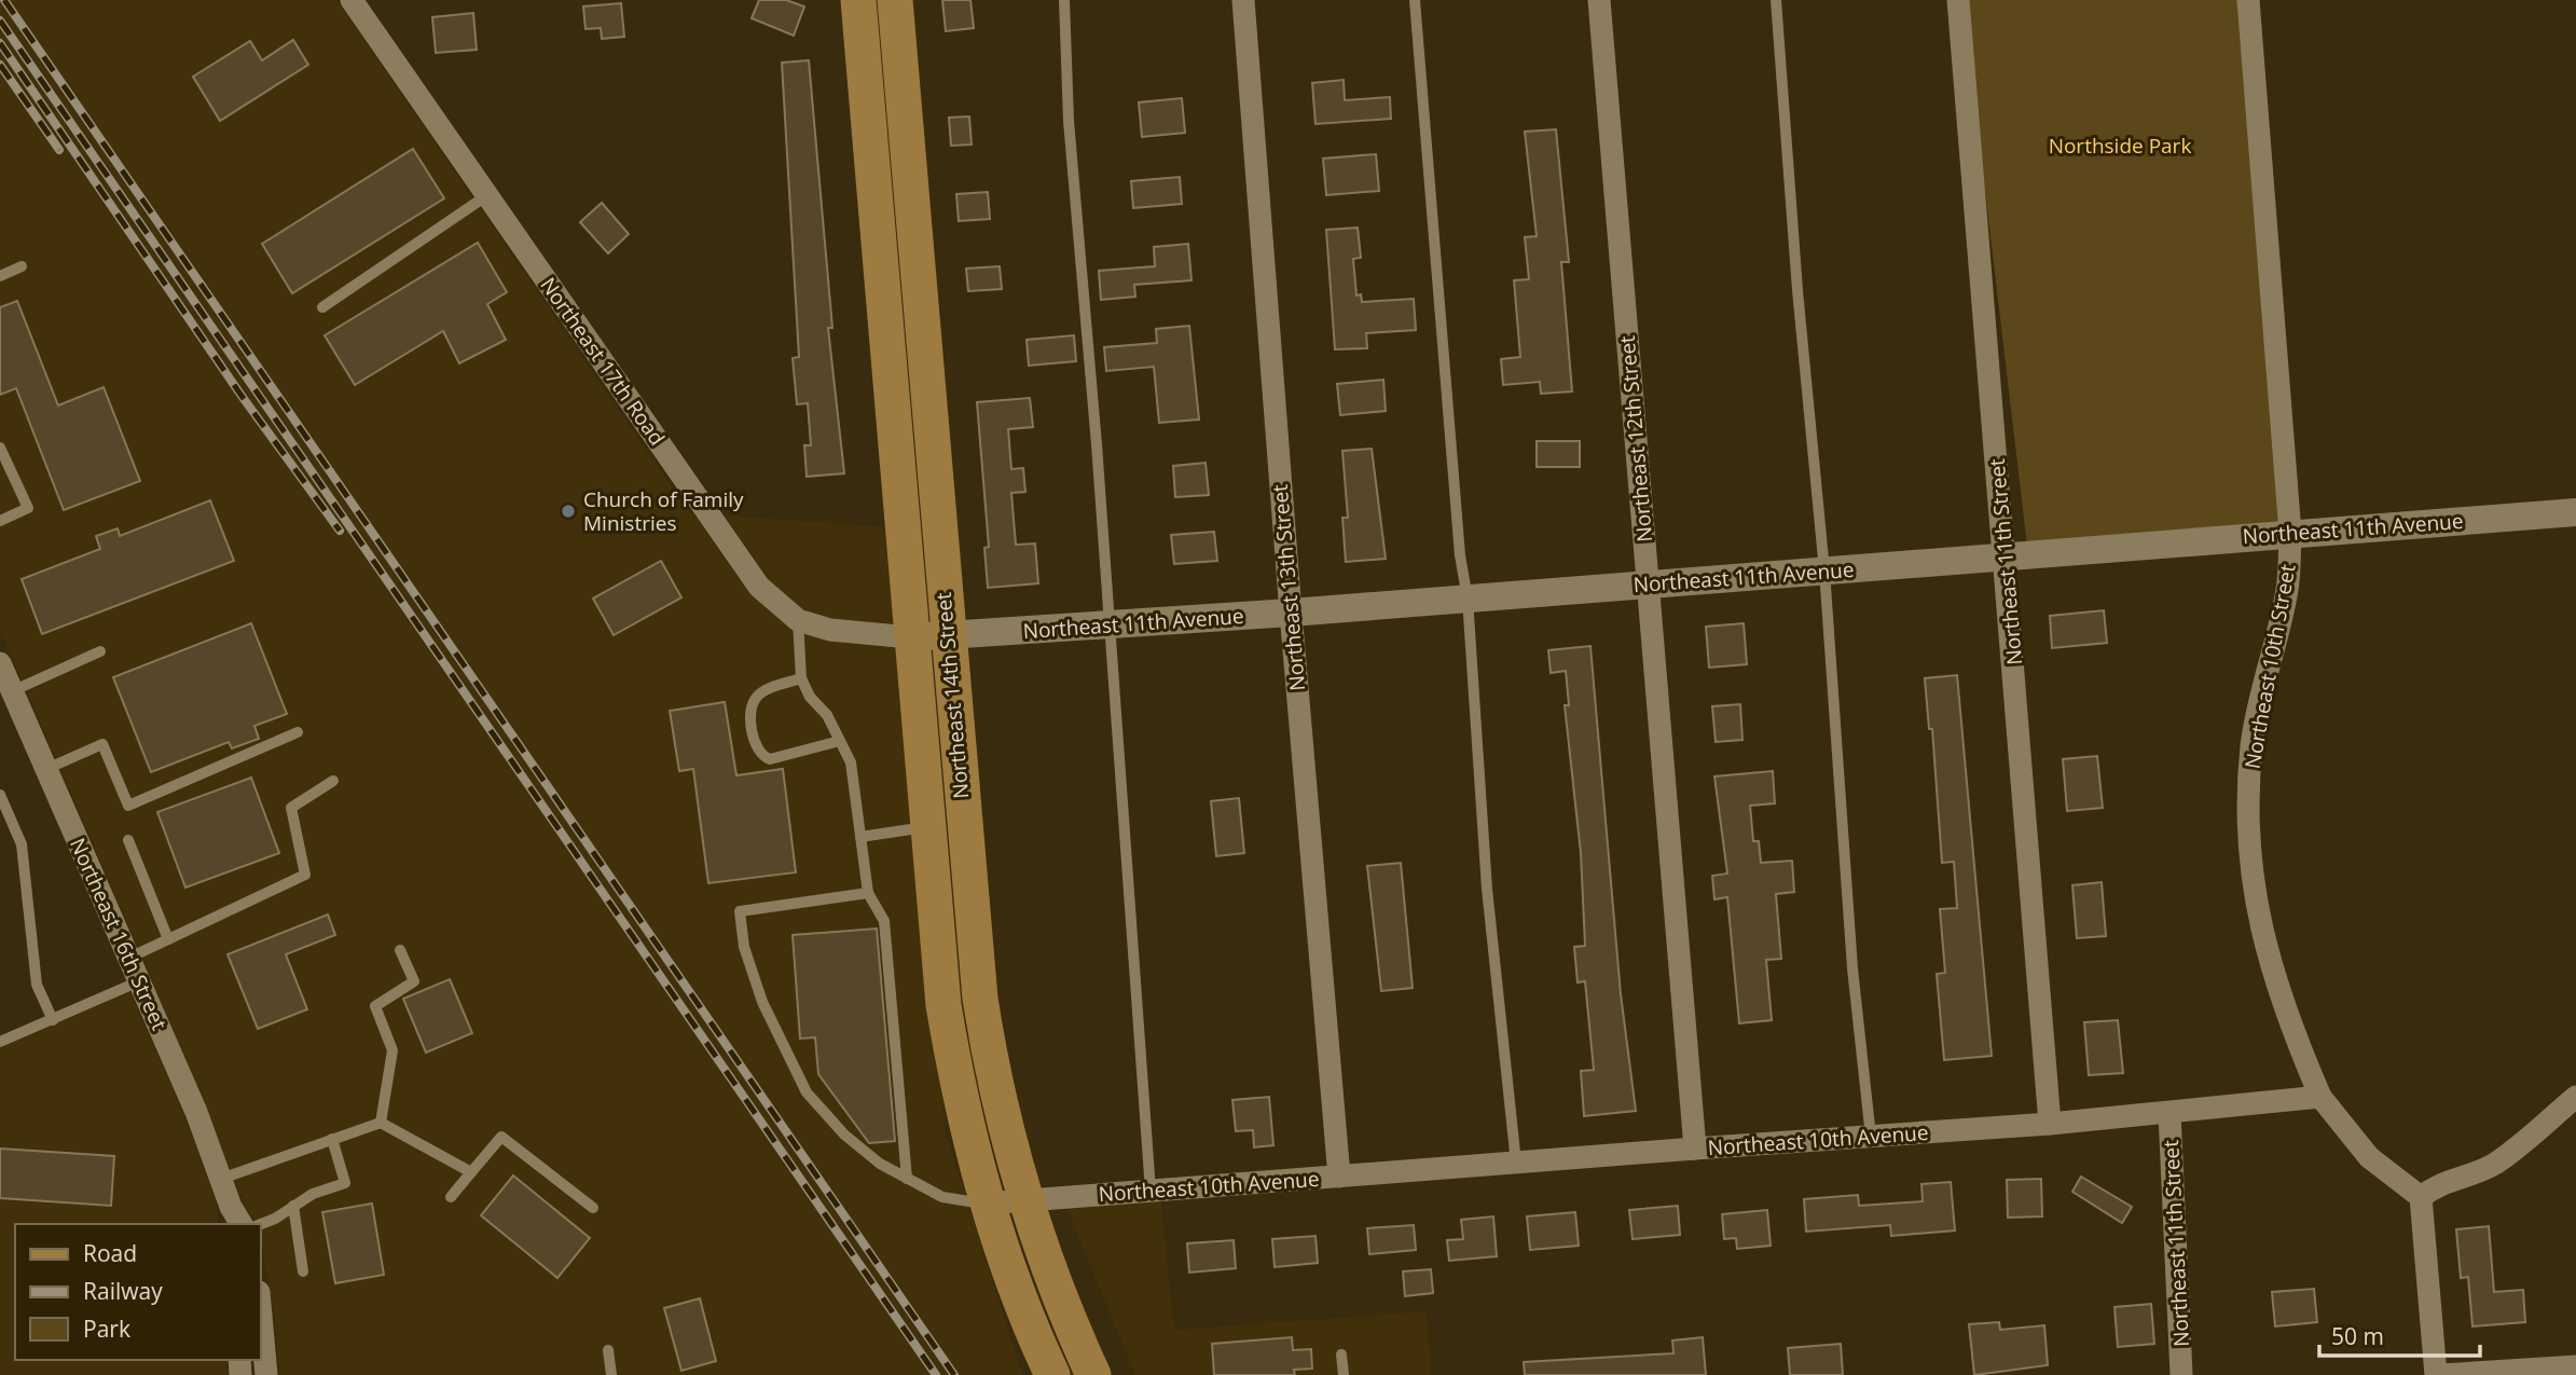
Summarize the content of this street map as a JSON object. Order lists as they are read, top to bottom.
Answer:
{
  "streets": {
    "main road": ["Northeast 14th Street"],
    "street": [
      "Northeast 17th Road",
      "Northeast 12th Street",
      "Northeast 11th Avenue",
      "Northeast 11th Street",
      "Northeast 13th Street",
      "Northeast 10th Street",
      "Northeast 16th Street",
      "Northeast 10th Avenue"
    ]
  },
  "crossings": [
    ["Northeast 17th Road", "Northeast 11th Avenue"],
    ["Northeast 17th Road", "Northeast 14th Street"],
    ["Northeast 12th Street", "Northeast 11th Avenue"],
    ["Northeast 12th Street", "Northeast 10th Avenue"],
    ["Northeast 11th Avenue", "Northeast 11th Street"],
    ["Northeast 11th Avenue", "Northeast 13th Street"],
    ["Northeast 11th Avenue", "Northeast 10th Street"],
    ["Northeast 11th Avenue", "Northeast 14th Street"],
    ["Northeast 11th Street", "Northeast 10th Avenue"],
    ["Northeast 13th Street", "Northeast 10th Avenue"],
    ["Northeast 10th Street", "Northeast 10th Avenue"],
    ["Northeast 14th Street", "Northeast 10th Avenue"]
  ],
  "parks": ["Northside Park"],
  "places": ["Church of Family Ministries"],
  "legend": ["Road", "Railway", "Park"],
  "scale_bar": "50 m"
}
